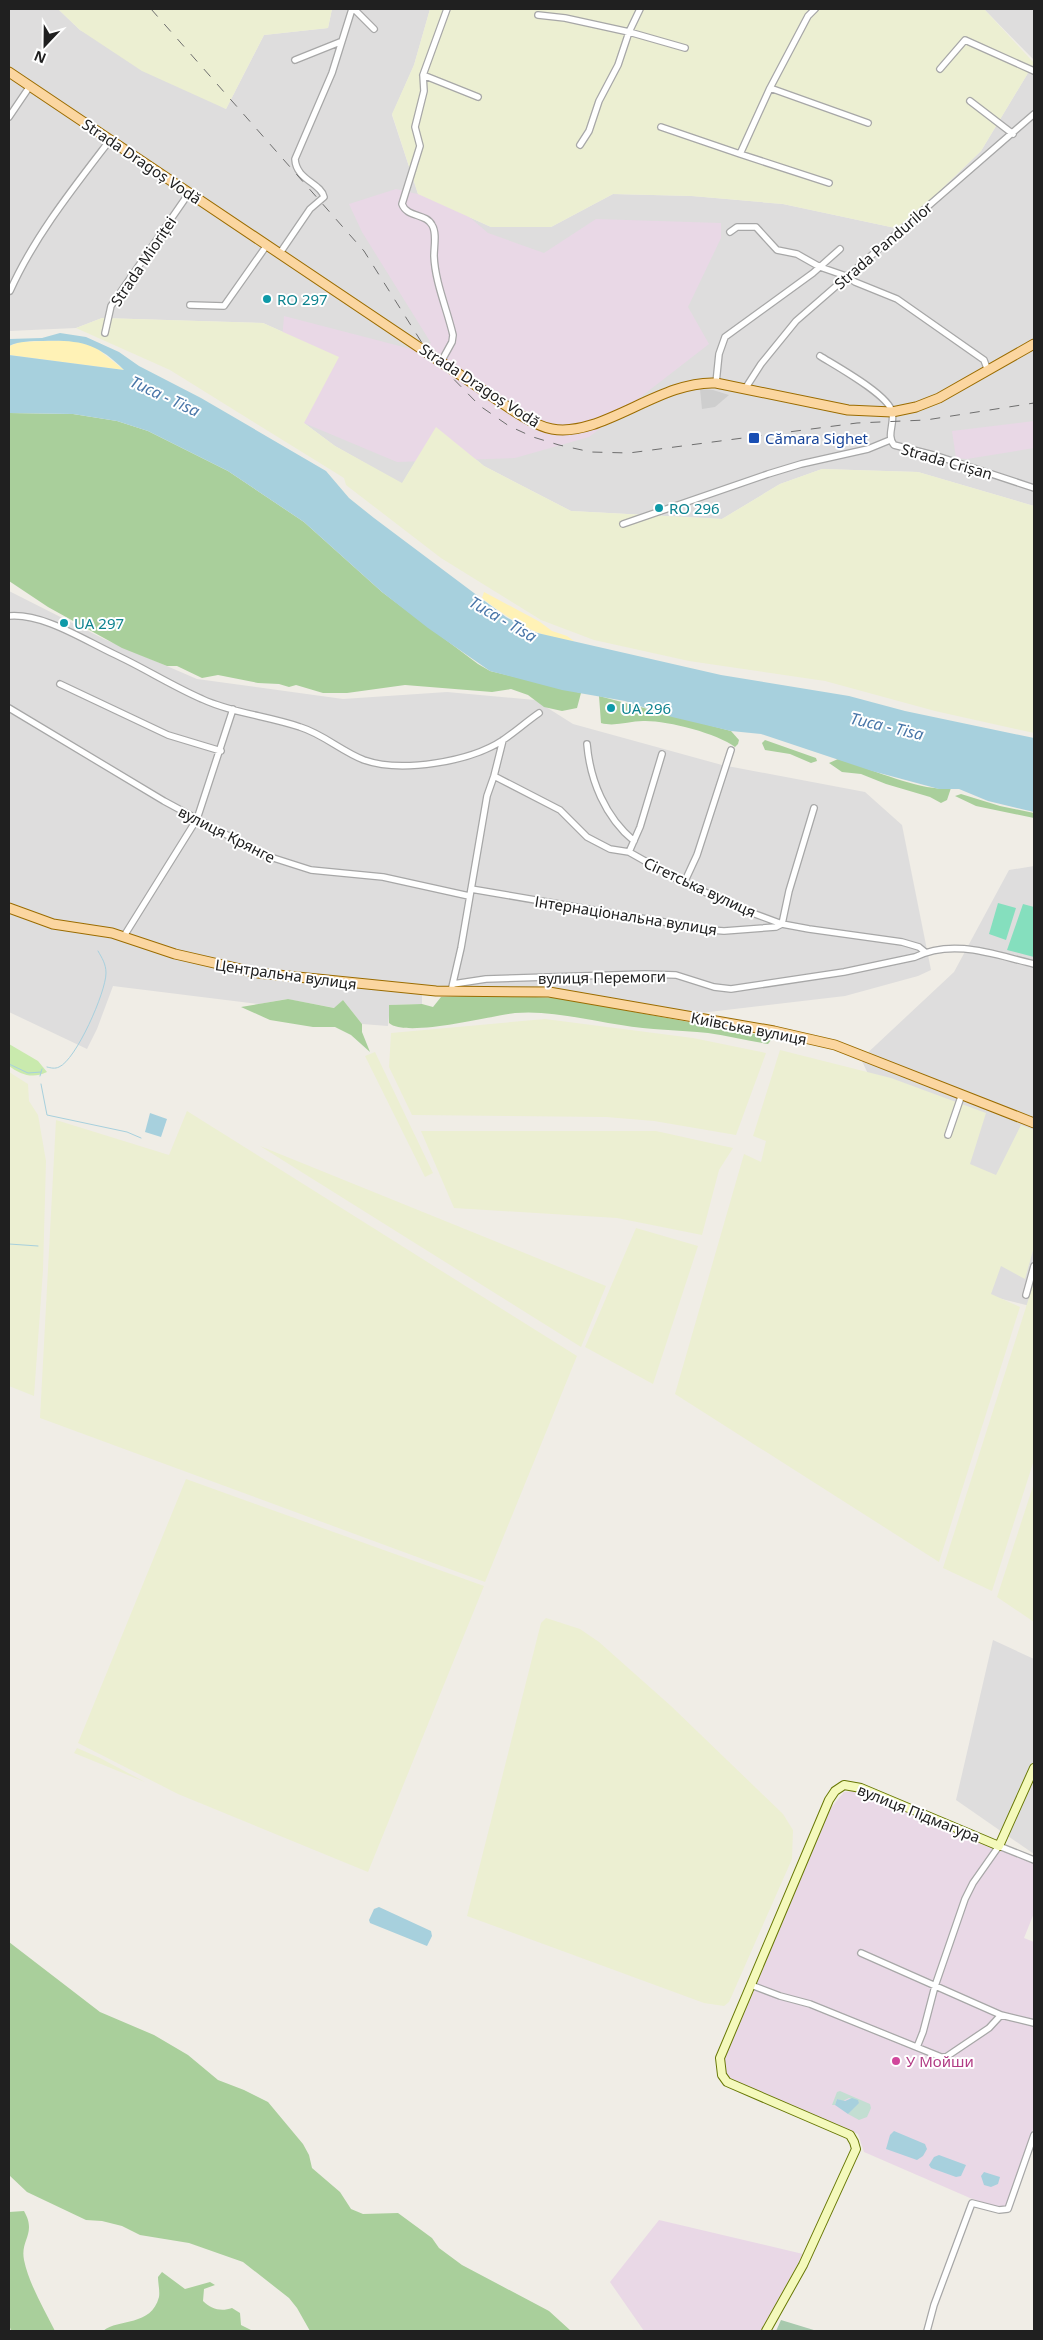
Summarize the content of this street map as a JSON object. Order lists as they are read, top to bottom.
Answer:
{
  "streets": {
    "main road": ["Strada Dragoș Vodă", "Центральна вулиця", "Київська вулиця"],
    "street": [
      "Strada Pandurilor",
      "Strada Mioriței",
      "Strada Crișan",
      "вулиця Крянге",
      "Сігетська вулиця",
      "Інтернаціональна вулиця",
      "вулиця Перемоги",
      "вулиця Підмагура"
    ]
  },
  "crossings": [
    ["Strada Dragoș Vodă", "Strada Pandurilor"],
    ["Strada Dragoș Vodă", "Strada Mioriței"],
    ["Strada Dragoș Vodă", "Strada Crișan"],
    ["Сігетська вулиця", "Інтернаціональна вулиця"],
    ["Сігетська вулиця", "вулиця Перемоги"],
    ["Центральна вулиця", "вулиця Перемоги"],
    ["Центральна вулиця", "Київська вулиця"],
    ["вулиця Перемоги", "Київська вулиця"]
  ],
  "water": ["Тиса - Tisa"],
  "places": {
    "other": [
      "RO 297",
      "RO 296",
      "UA 297",
      "UA 296",
      "У Мойши"
    ],
    "transit": ["Cămara Sighet"]
  },
  "north": "bottom"
}
